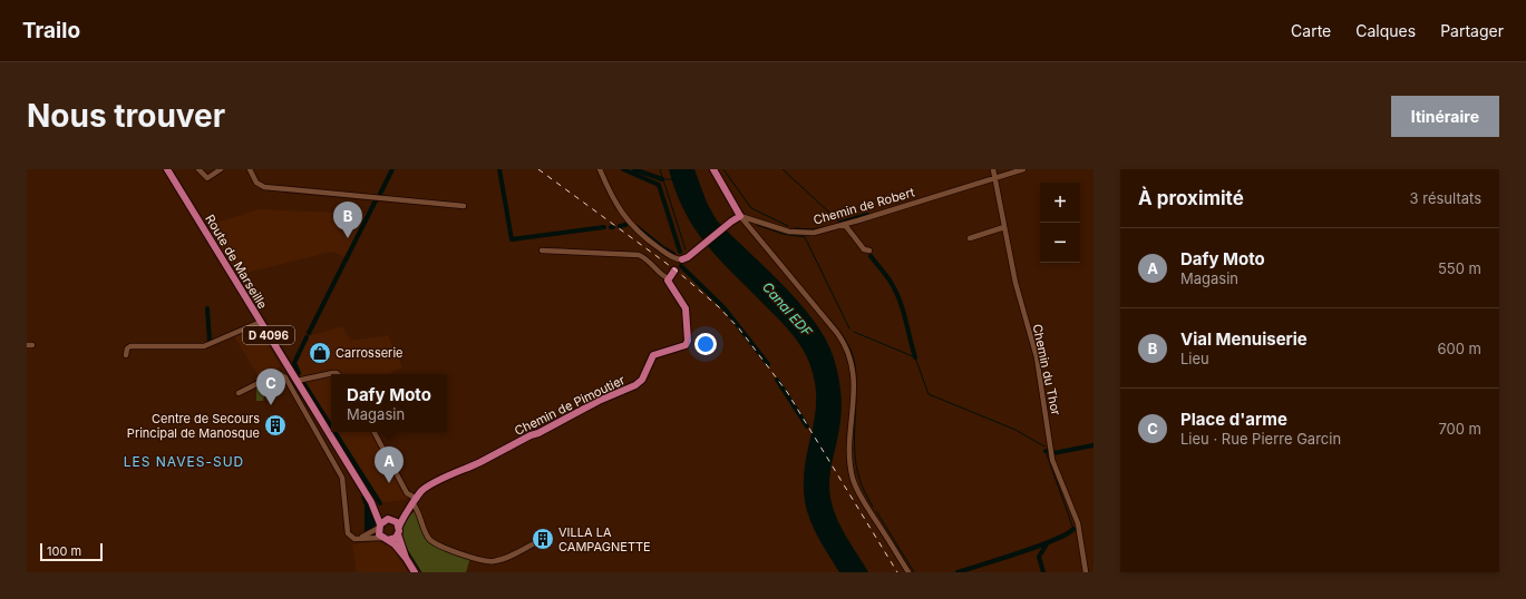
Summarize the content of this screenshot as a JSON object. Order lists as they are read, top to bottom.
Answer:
{
  "streets": {
    "main road": ["Route de Marseille", "D 4096", "Chemin de Pimoutier"],
    "street": ["Chemin de Robert", "Chemin du Thor"]
  },
  "crossings": [
    ["Chemin de Robert", "Chemin du Thor"],
    ["Route de Marseille", "Chemin de Pimoutier"]
  ],
  "districts": ["LES NAVES-SUD"],
  "water": ["Canal EDF"],
  "places": {
    "shop": ["Carrosserie"],
    "building": ["Centre de Secours Principal de Manosque", "VILLA LA CAMPAGNETTE"]
  },
  "scale_bar": "100 m",
  "page": {
    "header": "Trailo",
    "nav": ["Carte", "Calques", "Partager"],
    "buttons": "Itinéraire",
    "title": "Nous trouver",
    "heading": ["À proximité", "3 résultats"],
    "map_buttons": ["+", "−"],
    "pins": ["B", "C", "A"],
    "list": [
      {
        "mark": "A",
        "name": "Dafy Moto",
        "note": "Magasin",
        "value": "550 m"
      },
      {
        "mark": "B",
        "name": "Vial Menuiserie",
        "note": "Lieu",
        "value": "600 m"
      },
      {
        "mark": "C",
        "name": "Place d'arme",
        "note": "Lieu · Rue Pierre Garcin",
        "value": "700 m"
      }
    ],
    "popup": ["Dafy Moto", "Magasin"],
    "scale": "100 m"
  }
}
